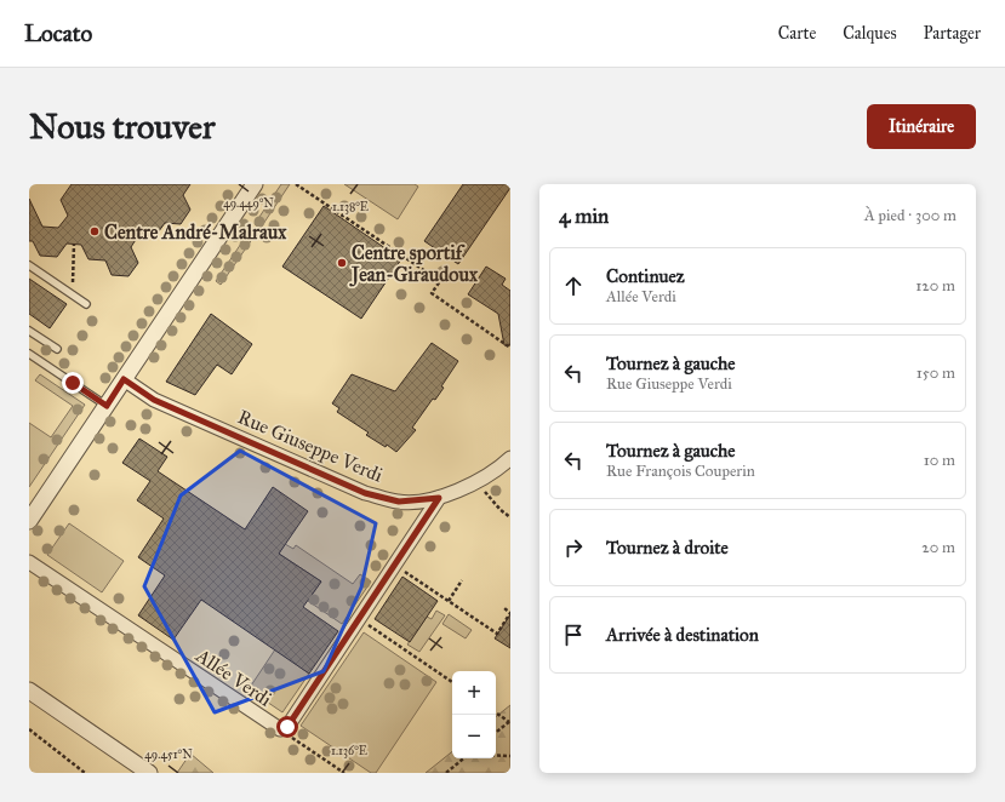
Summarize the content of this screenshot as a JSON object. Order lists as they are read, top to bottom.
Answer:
{
  "streets": {
    "street": ["Rue Giuseppe Verdi", "Allée Verdi"]
  },
  "crossings": [
    ["Rue Giuseppe Verdi", "Allée Verdi"]
  ],
  "places": ["Centre André-Malraux", "Centre sportif Jean-Giraudoux"],
  "page": {
    "header": "Locato",
    "nav": ["Carte", "Calques", "Partager"],
    "buttons": "Itinéraire",
    "title": "Nous trouver",
    "heading": ["4 min", "À pied · 300 m"],
    "list": [
      ["Continuez", "Allée Verdi", "120 m"],
      ["Tournez à gauche", "Rue Giuseppe Verdi", "150 m"],
      ["Tournez à gauche", "Rue François Couperin", "10 m"],
      ["Tournez à droite", "20 m"],
      "Arrivée à destination"
    ],
    "map_buttons": ["+", "−"]
  },
  "coordinates": [
    "49.449°N",
    "1.138°E",
    "1.136°E",
    "49.451°N"
  ]
}
